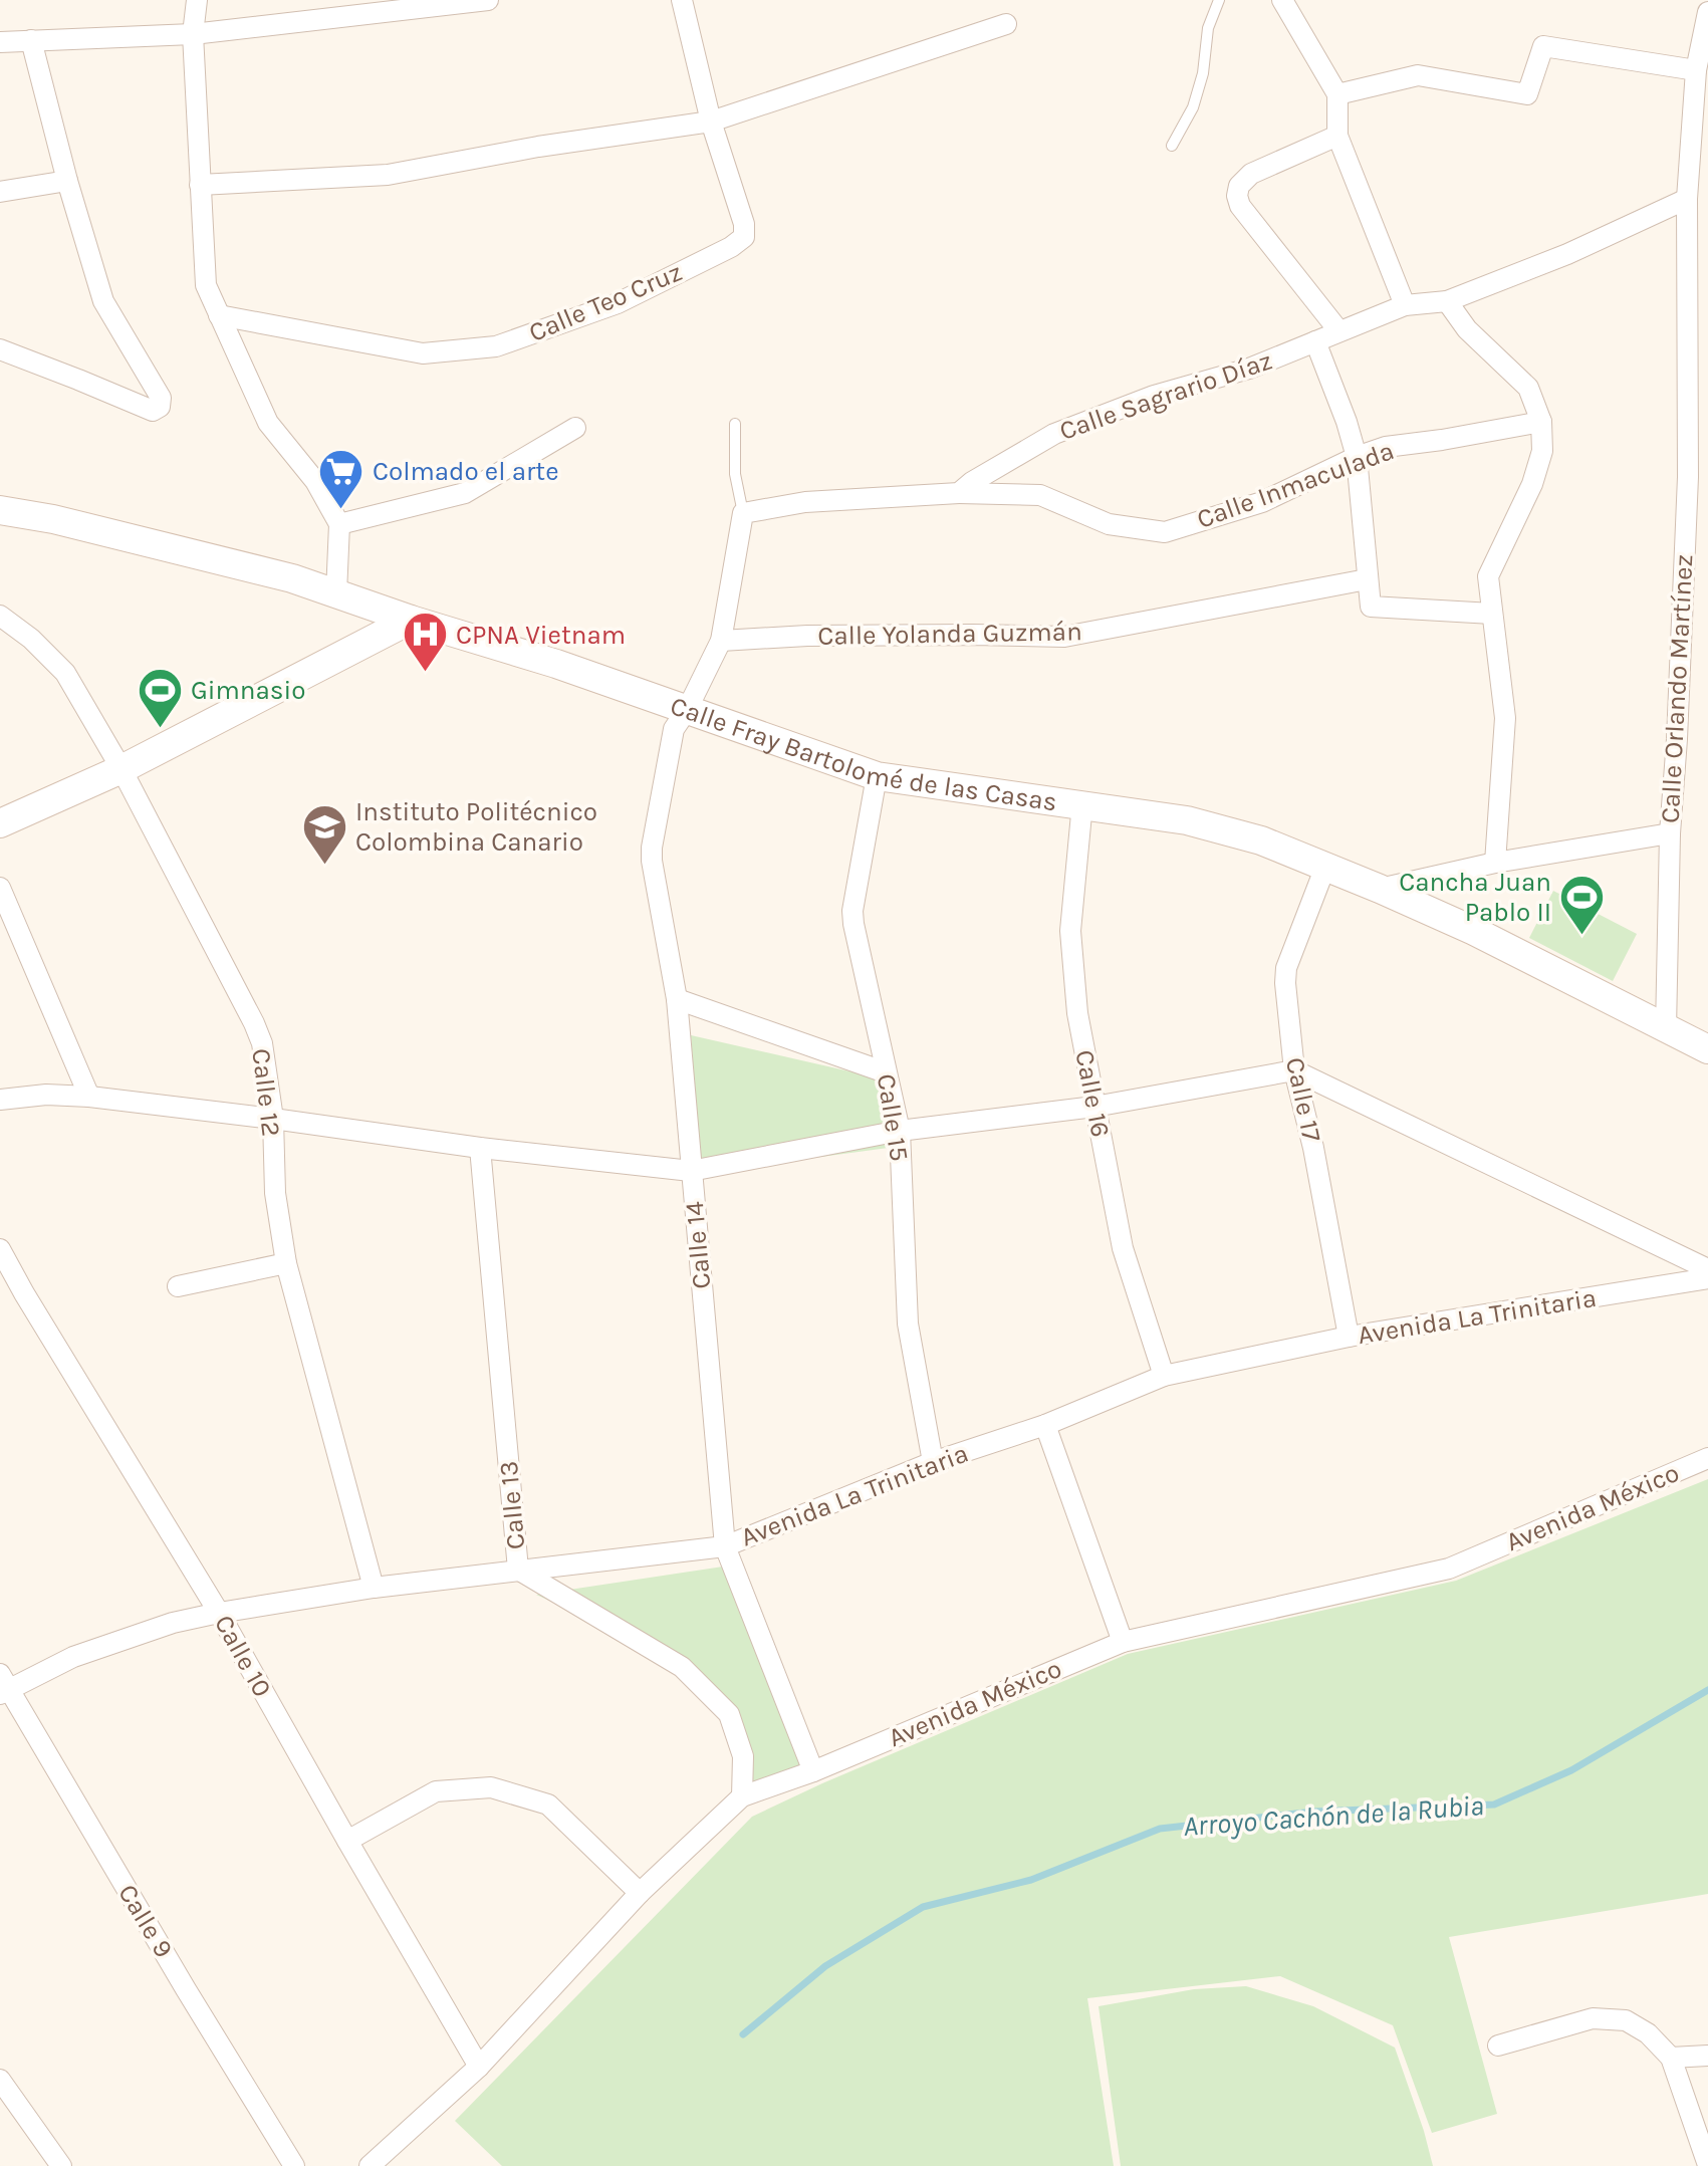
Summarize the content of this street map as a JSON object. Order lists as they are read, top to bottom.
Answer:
{
  "streets": {
    "main road": ["Calle Fray Bartolomé de las Casas"],
    "street": [
      "Calle Teo Cruz",
      "Calle Sagrario Díaz",
      "Calle Inmaculada",
      "Calle Yolanda Guzmán",
      "Calle Orlando Martínez",
      "Calle 12",
      "Calle 16",
      "Calle 17",
      "Calle 15",
      "Calle 14",
      "Avenida La Trinitaria",
      "Calle 13",
      "Avenida México",
      "Calle 10",
      "Calle 9"
    ]
  },
  "crossings": [
    ["Calle Sagrario Díaz", "Calle Inmaculada"],
    ["Calle Sagrario Díaz", "Calle Orlando Martínez"],
    ["Calle Orlando Martínez", "Calle Fray Bartolomé de las Casas"],
    ["Calle Fray Bartolomé de las Casas", "Calle 16"],
    ["Calle Fray Bartolomé de las Casas", "Calle 17"],
    ["Calle Fray Bartolomé de las Casas", "Calle 15"],
    ["Calle Fray Bartolomé de las Casas", "Calle 14"],
    ["Calle 12", "Avenida La Trinitaria"],
    ["Calle 16", "Avenida La Trinitaria"],
    ["Calle 17", "Avenida La Trinitaria"],
    ["Calle 15", "Avenida La Trinitaria"],
    ["Calle 14", "Avenida La Trinitaria"],
    ["Calle 14", "Avenida México"],
    ["Avenida La Trinitaria", "Calle 13"],
    ["Avenida La Trinitaria", "Calle 10"],
    ["Avenida La Trinitaria", "Calle 9"],
    ["Calle 13", "Avenida México"],
    ["Avenida México", "Calle 10"]
  ],
  "water": ["Arroyo Cachón de la Rubia"],
  "places": {
    "supermarket": ["Colmado el arte"],
    "hospital": ["CPNA Vietnam"],
    "sports": ["Gimnasio", "Cancha Juan Pablo II"],
    "school or university": ["Instituto Politécnico Colombina Canario"]
  }
}
